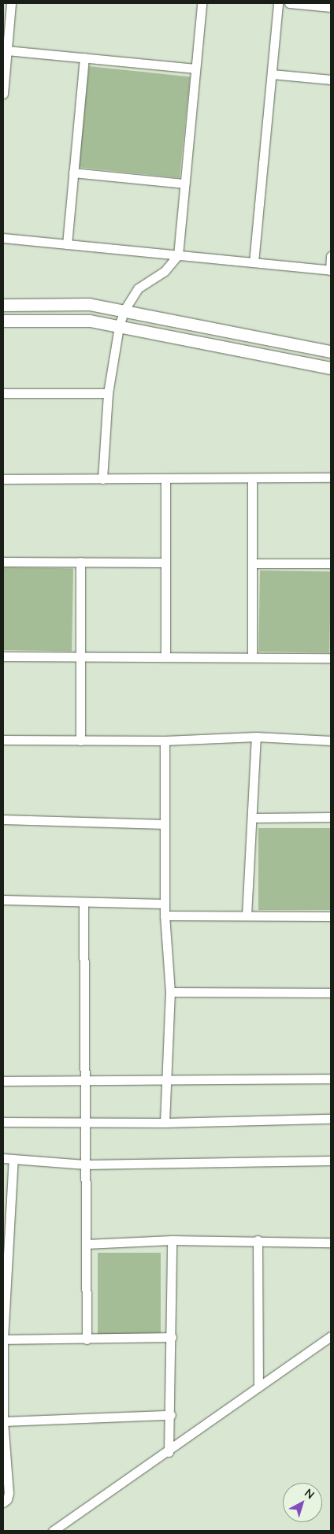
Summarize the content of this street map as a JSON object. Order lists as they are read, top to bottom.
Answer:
{
  "north": "top right"
}
